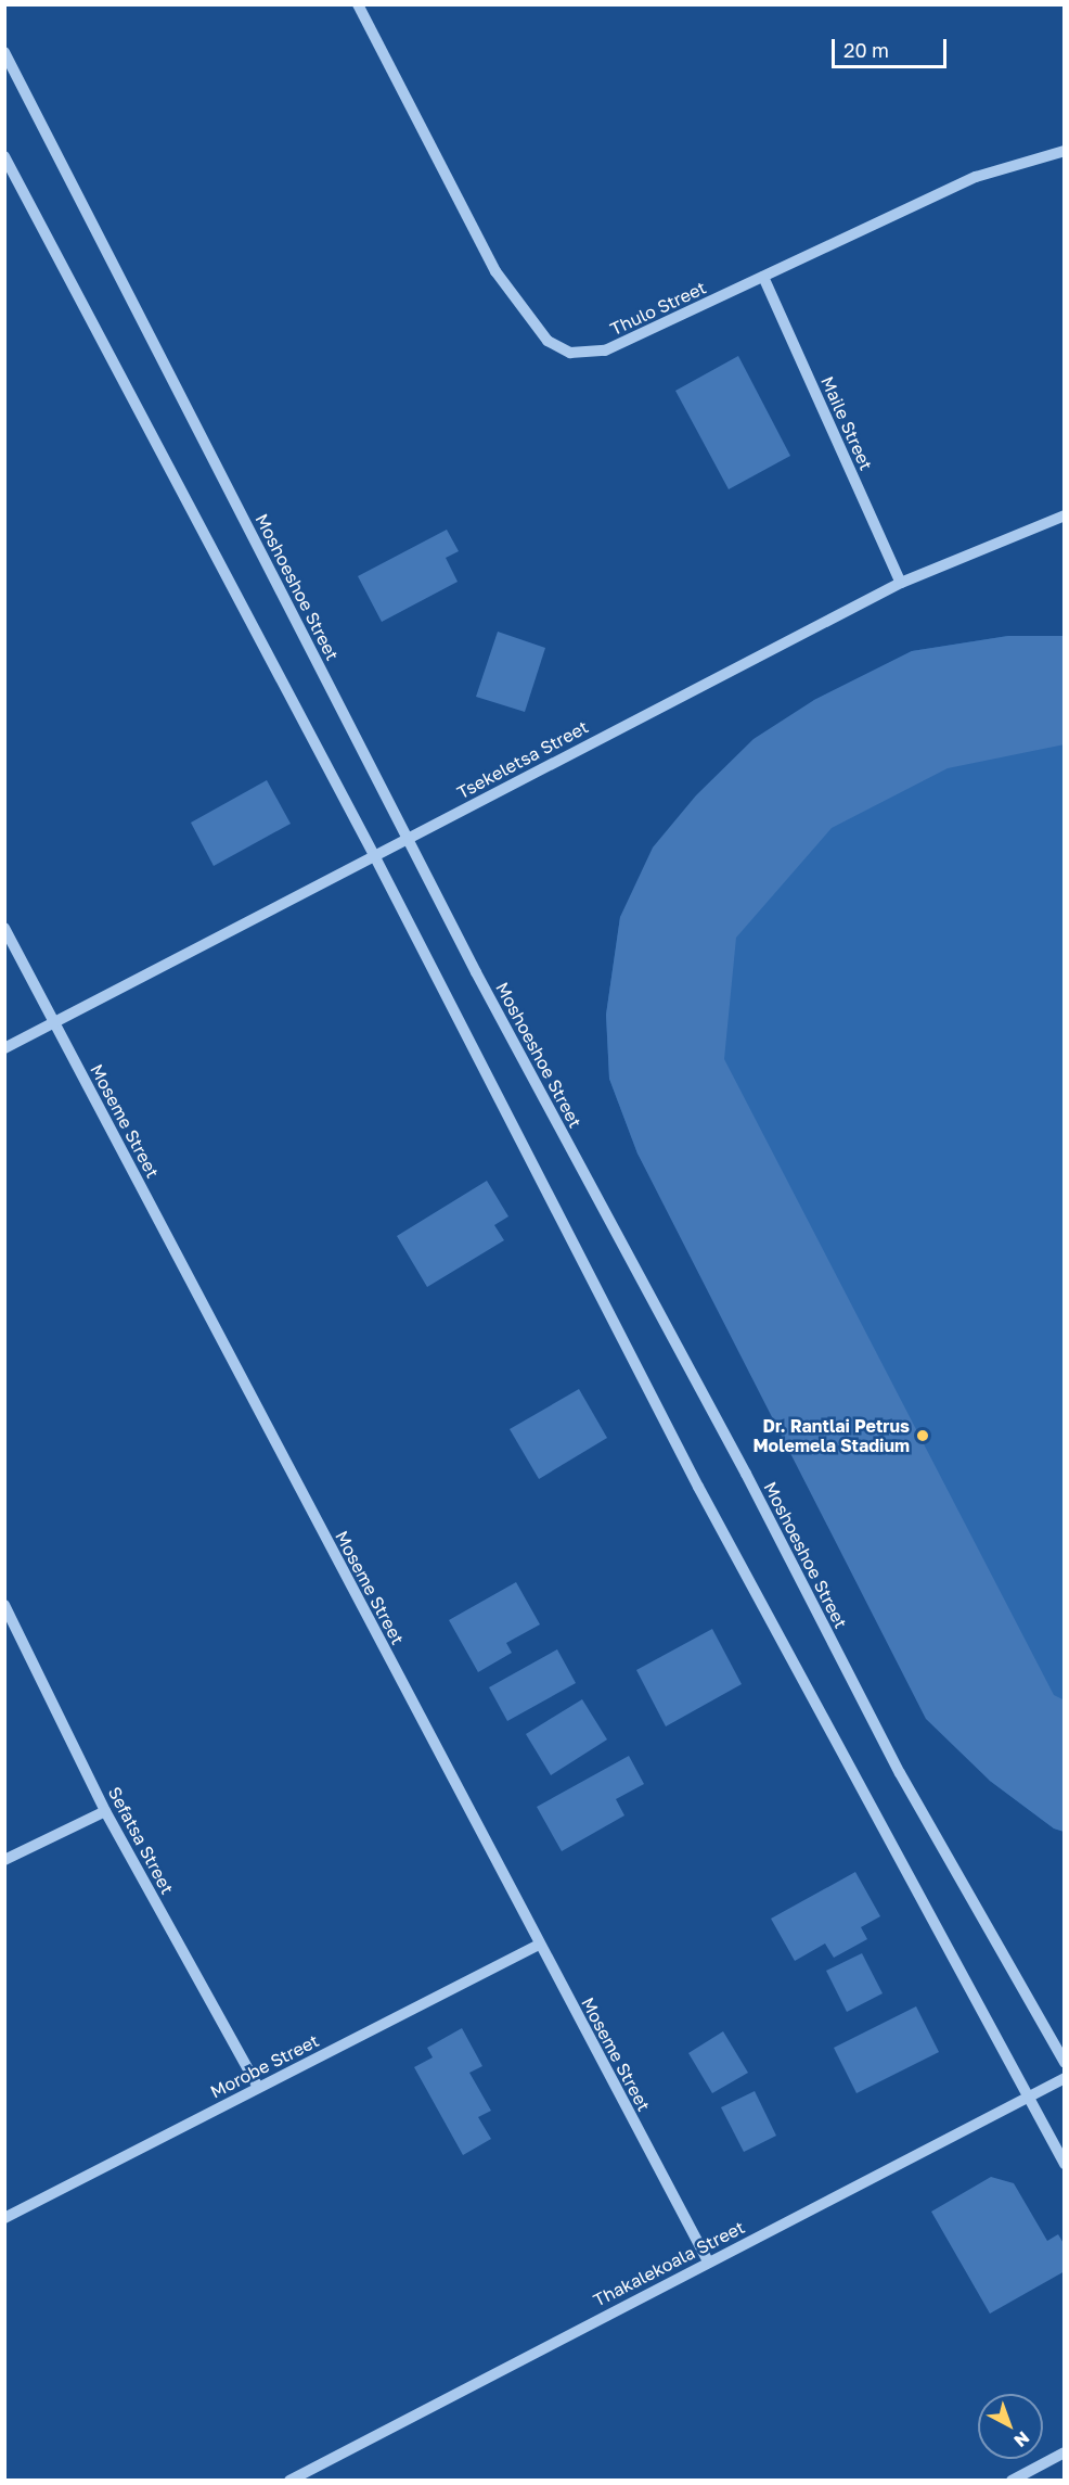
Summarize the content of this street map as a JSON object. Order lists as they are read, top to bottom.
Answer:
{
  "streets": {
    "street": [
      "Thulo Street",
      "Maile Street",
      "Moshoeshoe Street",
      "Tsekeletsa Street",
      "Moseme Street",
      "Sefatsa Street",
      "Morobe Street",
      "Thakalekoala Street"
    ]
  },
  "crossings": [
    ["Thulo Street", "Maile Street"],
    ["Maile Street", "Tsekeletsa Street"],
    ["Moshoeshoe Street", "Tsekeletsa Street"],
    ["Tsekeletsa Street", "Moseme Street"],
    ["Moseme Street", "Morobe Street"],
    ["Moseme Street", "Thakalekoala Street"],
    ["Sefatsa Street", "Morobe Street"]
  ],
  "places": ["Dr. Rantlai Petrus Molemela Stadium"],
  "scale_bar": "20 m",
  "north": "bottom right"
}
